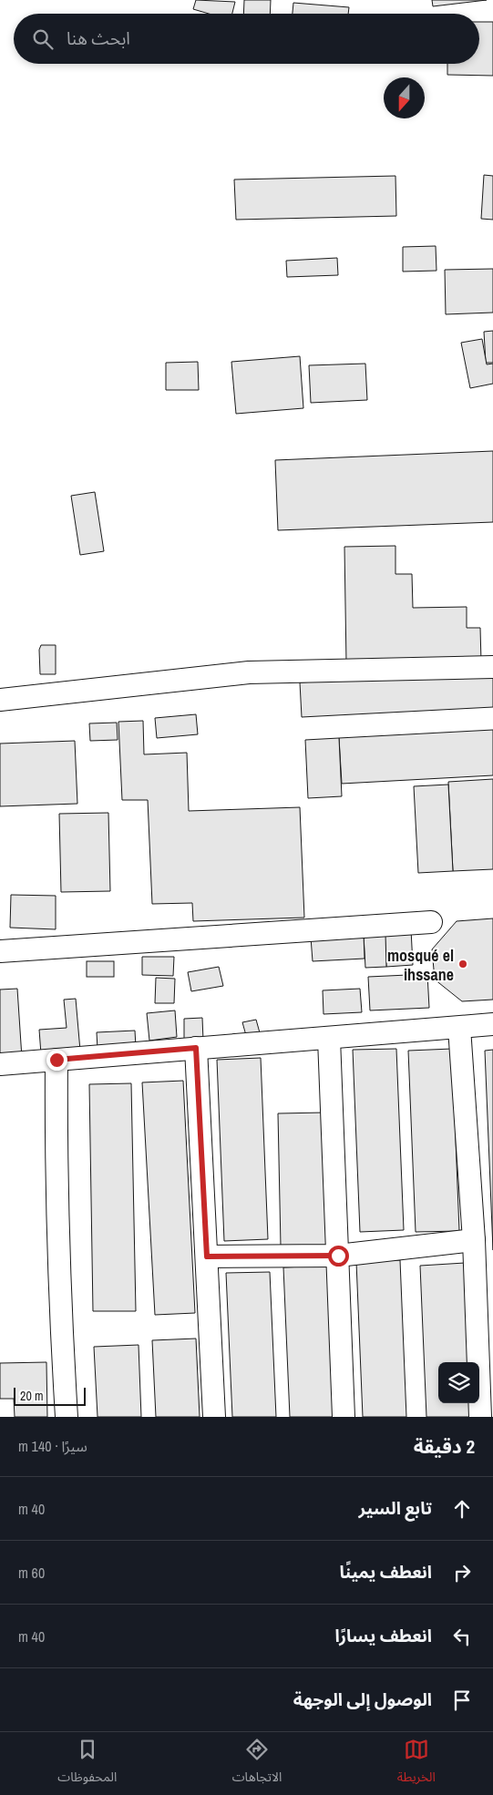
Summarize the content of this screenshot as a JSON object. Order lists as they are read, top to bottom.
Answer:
{
  "places": ["mosqué el ihssane"],
  "scale_bar": "20 m",
  "north": "bottom",
  "page": {
    "search": "ابحث هنا",
    "scale": "20 m",
    "heading": ["2 دقيقة", "سيرًا · 140 m"],
    "list": [
      ["تابع السير", "40 m"],
      ["انعطف يمينًا", "60 m"],
      ["انعطف يسارًا", "40 m"],
      "الوصول إلى الوجهة"
    ],
    "nav": ["الخريطة", "الاتجاهات", "المحفوظات"]
  }
}
